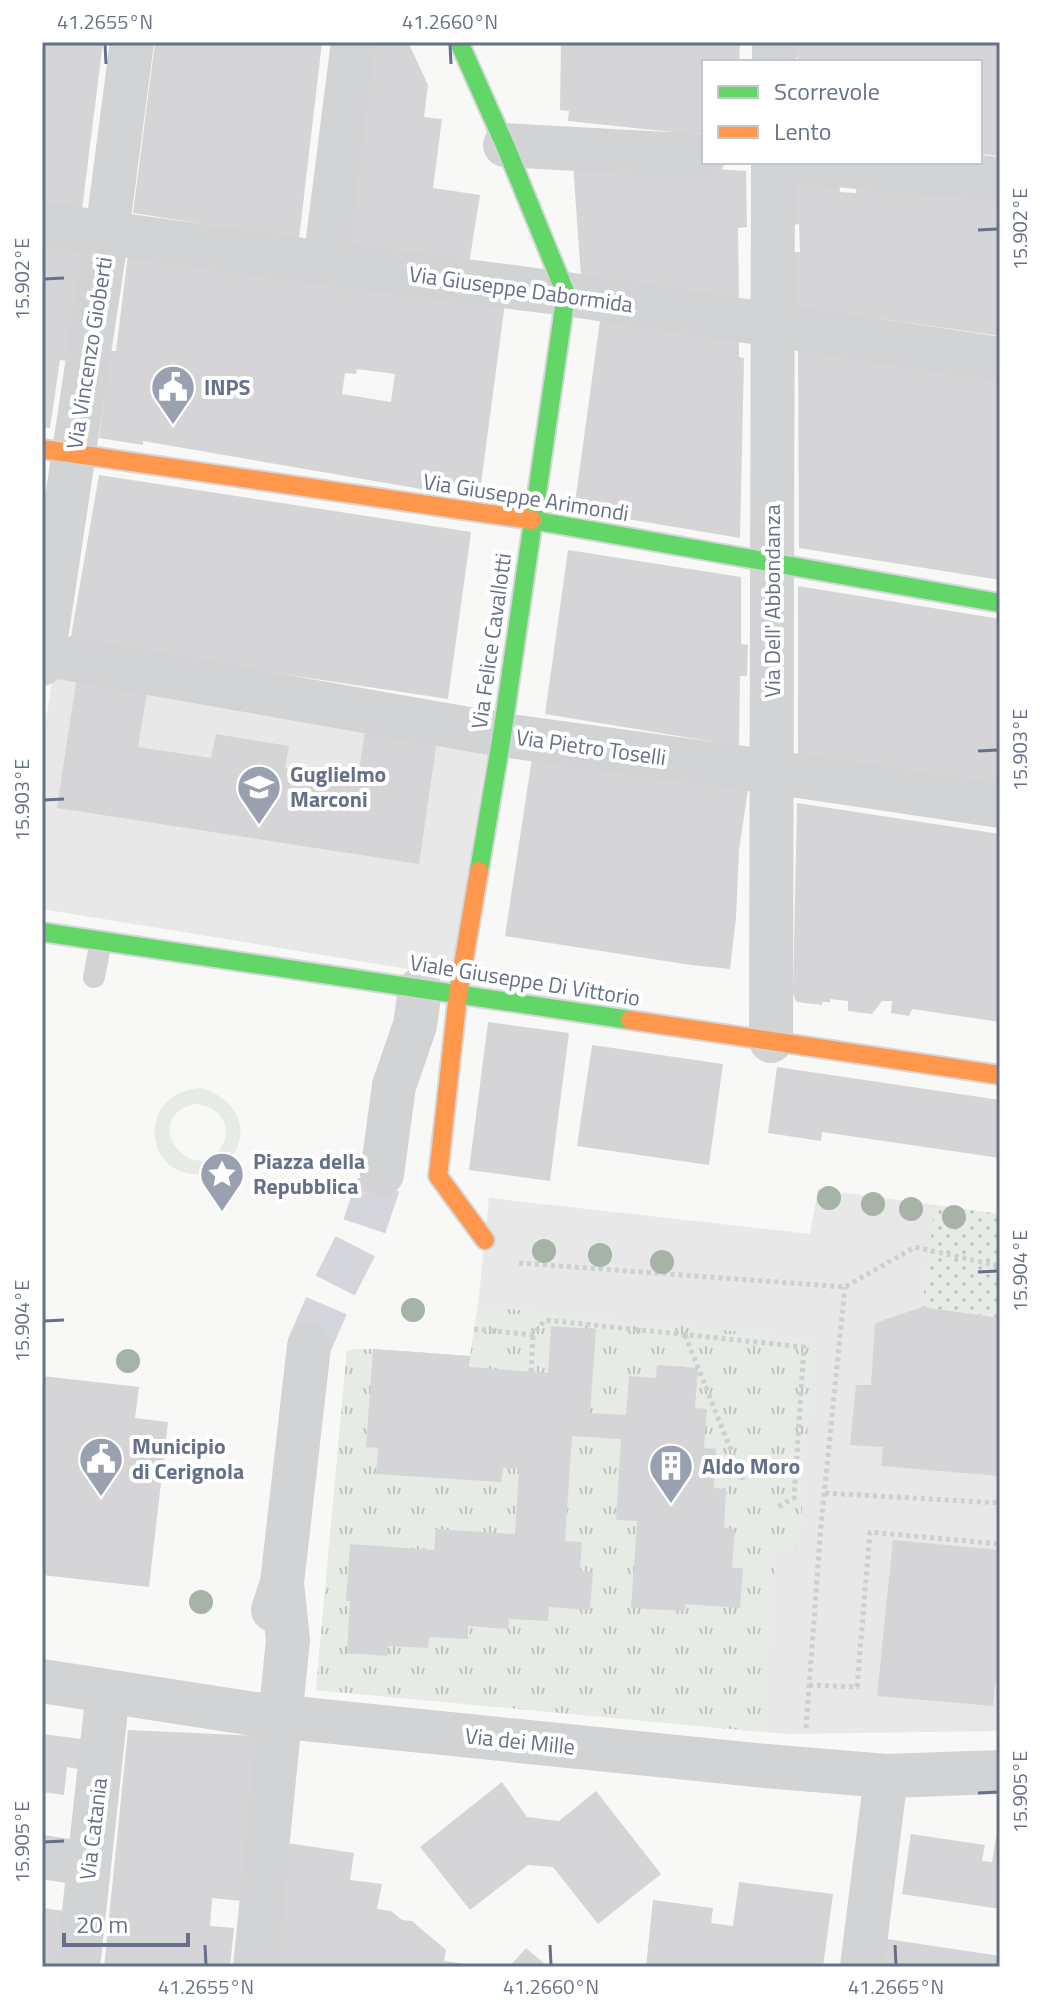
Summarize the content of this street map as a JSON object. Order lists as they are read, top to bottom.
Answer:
{
  "streets": {
    "street": [
      "Via Giuseppe Dabormida",
      "Via Vincenzo Gioberti",
      "Via Giuseppe Arimondi",
      "Via Dell' Abbondanza",
      "Via Felice Cavallotti",
      "Via Pietro Toselli",
      "Viale Giuseppe Di Vittorio",
      "Via dei Mille",
      "Via Catania"
    ]
  },
  "crossings": [
    ["Via Giuseppe Dabormida", "Via Vincenzo Gioberti"],
    ["Via Giuseppe Dabormida", "Via Dell' Abbondanza"],
    ["Via Giuseppe Dabormida", "Via Felice Cavallotti"],
    ["Via Vincenzo Gioberti", "Via Giuseppe Arimondi"],
    ["Via Vincenzo Gioberti", "Via Pietro Toselli"],
    ["Via Giuseppe Arimondi", "Via Dell' Abbondanza"],
    ["Via Giuseppe Arimondi", "Via Felice Cavallotti"],
    ["Via Dell' Abbondanza", "Via Pietro Toselli"],
    ["Via Dell' Abbondanza", "Viale Giuseppe Di Vittorio"],
    ["Via Felice Cavallotti", "Via Pietro Toselli"],
    ["Via Felice Cavallotti", "Viale Giuseppe Di Vittorio"],
    ["Via dei Mille", "Via Catania"]
  ],
  "places": {
    "public building": ["INPS", "Municipio di Cerignola"],
    "school or university": ["Guglielmo Marconi"],
    "place": ["Piazza della Repubblica"],
    "building": ["Aldo Moro"]
  },
  "legend": ["Scorrevole", "Lento"],
  "scale_bar": "20 m",
  "coordinates": [
    "41.2655°N",
    "41.2660°N",
    "15.902°E",
    "15.903°E",
    "15.904°E",
    "15.905°E",
    "41.2665°N"
  ]
}
